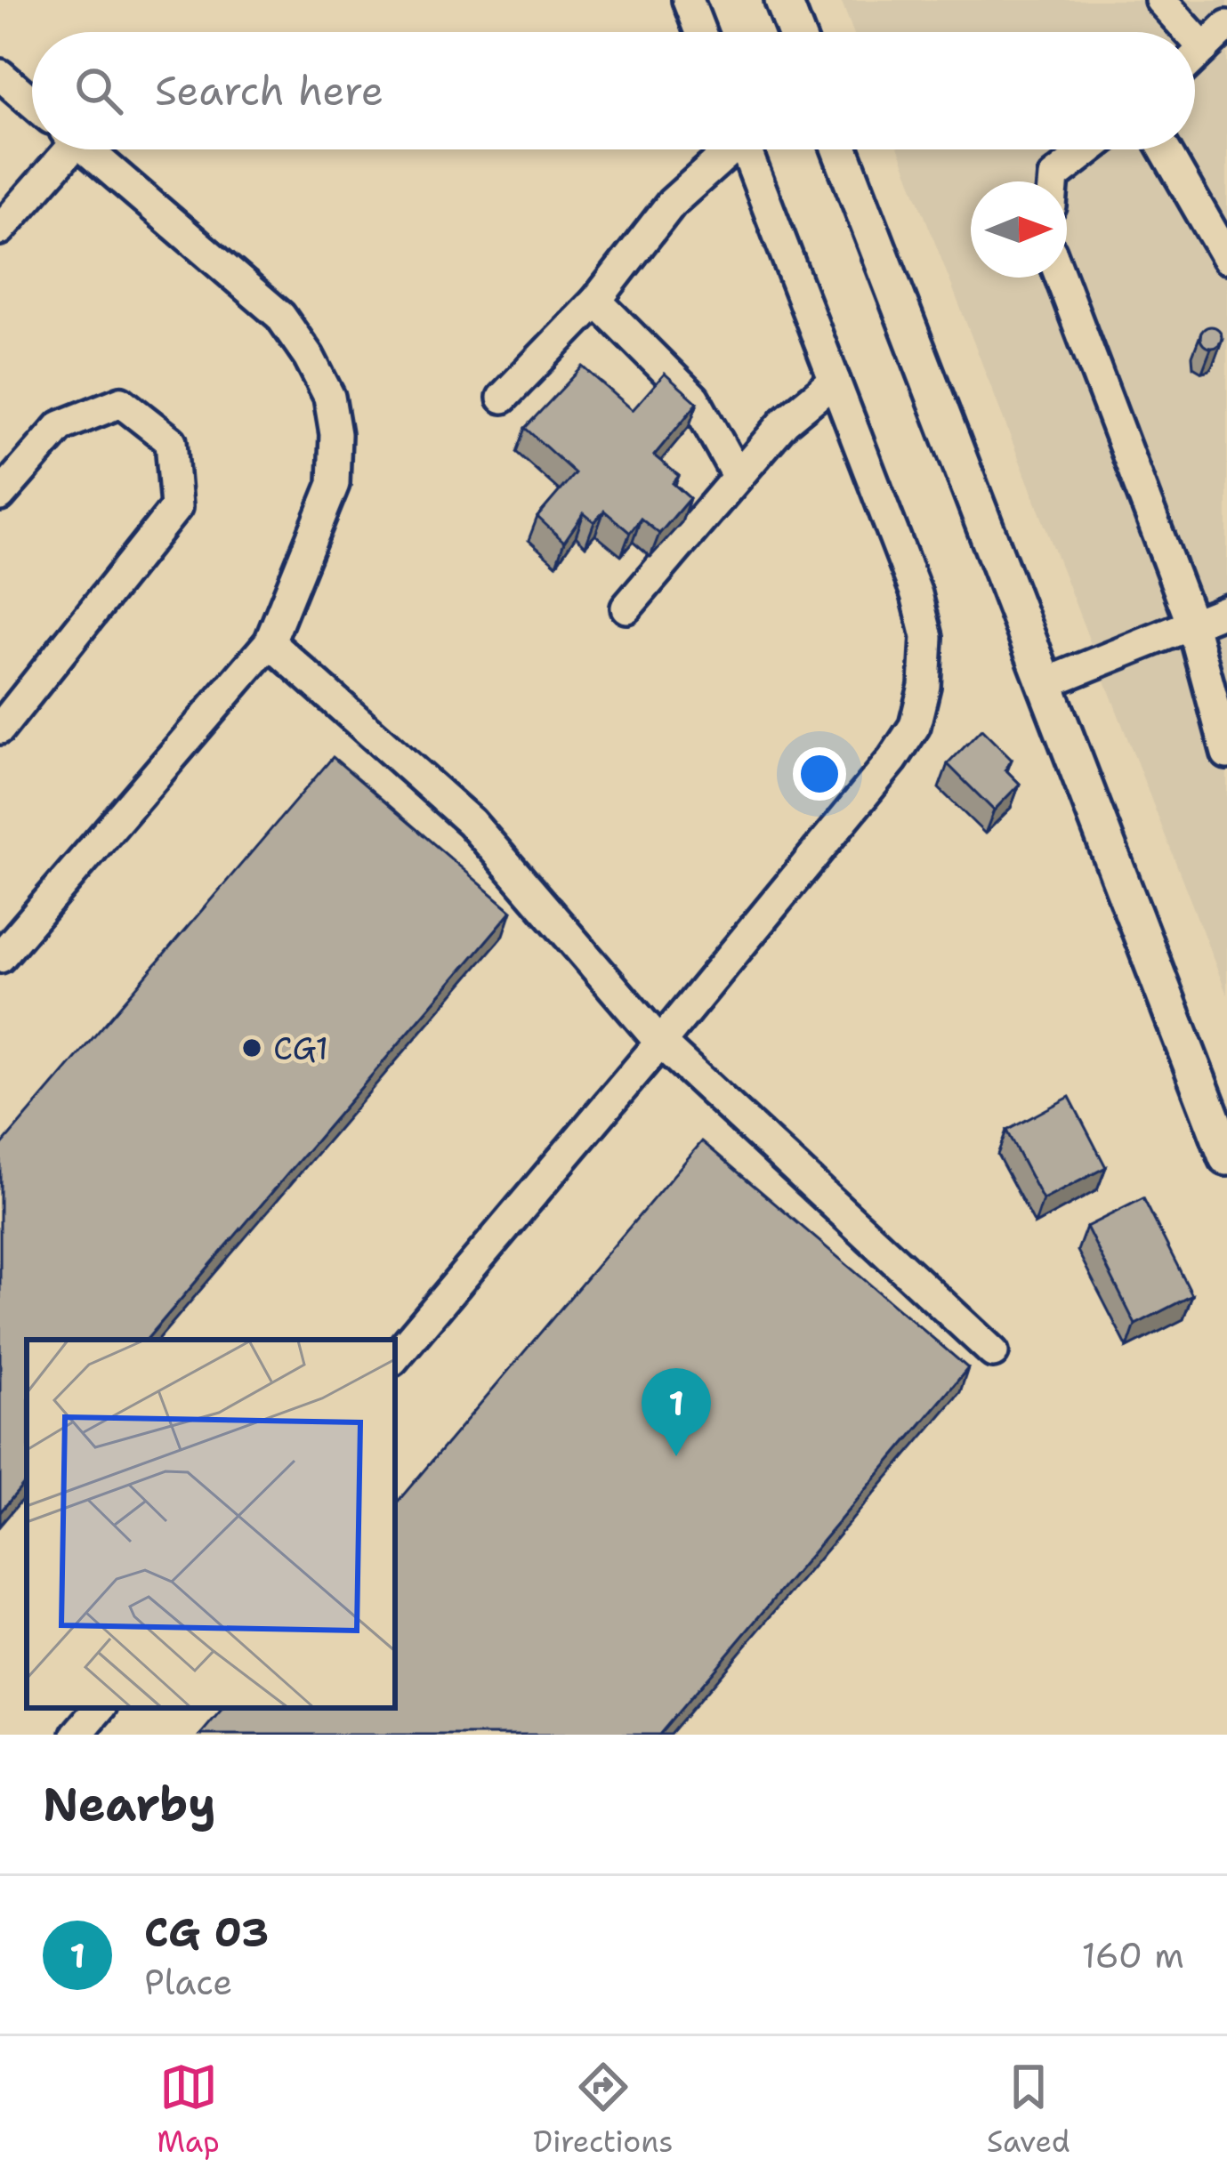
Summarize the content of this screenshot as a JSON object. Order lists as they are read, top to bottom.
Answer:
{
  "places": ["CG1"],
  "north": "right",
  "page": {
    "search": "Search here",
    "pins": "1",
    "heading": "Nearby",
    "list": [
      {
        "mark": "1",
        "name": "CG 03",
        "note": "Place",
        "value": "160 m"
      }
    ],
    "nav": ["Map", "Directions", "Saved"]
  }
}
